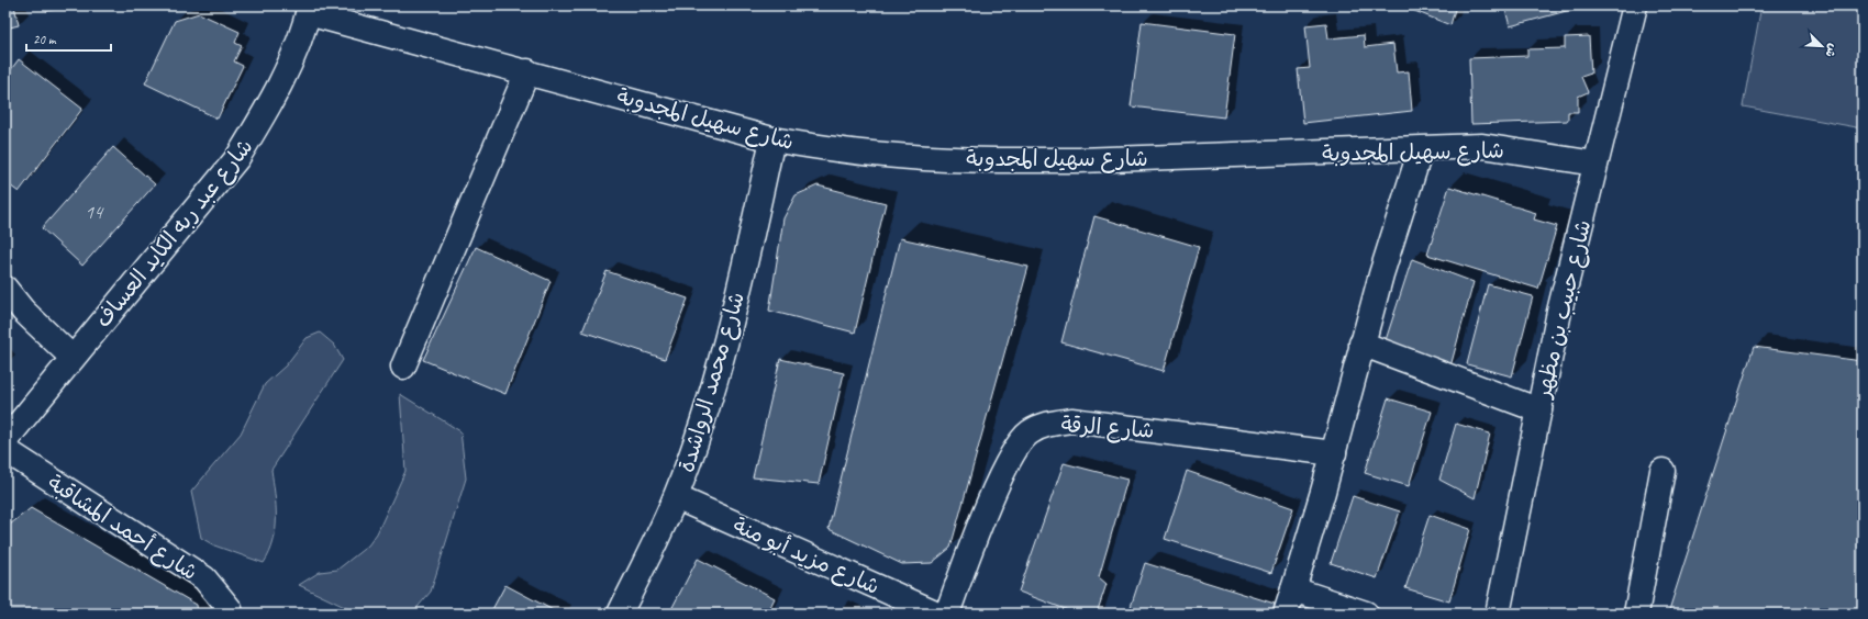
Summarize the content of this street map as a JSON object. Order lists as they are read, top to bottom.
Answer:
{
  "streets": {
    "street": [
      "شارع سهيل المجدوبة",
      "شارع عبد ربه الكايد العساف",
      "شارع حبيب بن مظهر",
      "شارع محمد الرواشدة",
      "شارع الرقة",
      "شارع أحمد المشاقبة",
      "شارع مزيد أبو منة"
    ]
  },
  "crossings": [
    ["شارع سهيل المجدوبة", "شارع عبد ربه الكايد العساف"],
    ["شارع سهيل المجدوبة", "شارع حبيب بن مظهر"],
    ["شارع سهيل المجدوبة", "شارع محمد الرواشدة"],
    ["شارع محمد الرواشدة", "شارع مزيد أبو منة"]
  ],
  "house_numbers": ["14"],
  "scale_bar": "20 m",
  "north": "bottom right"
}
